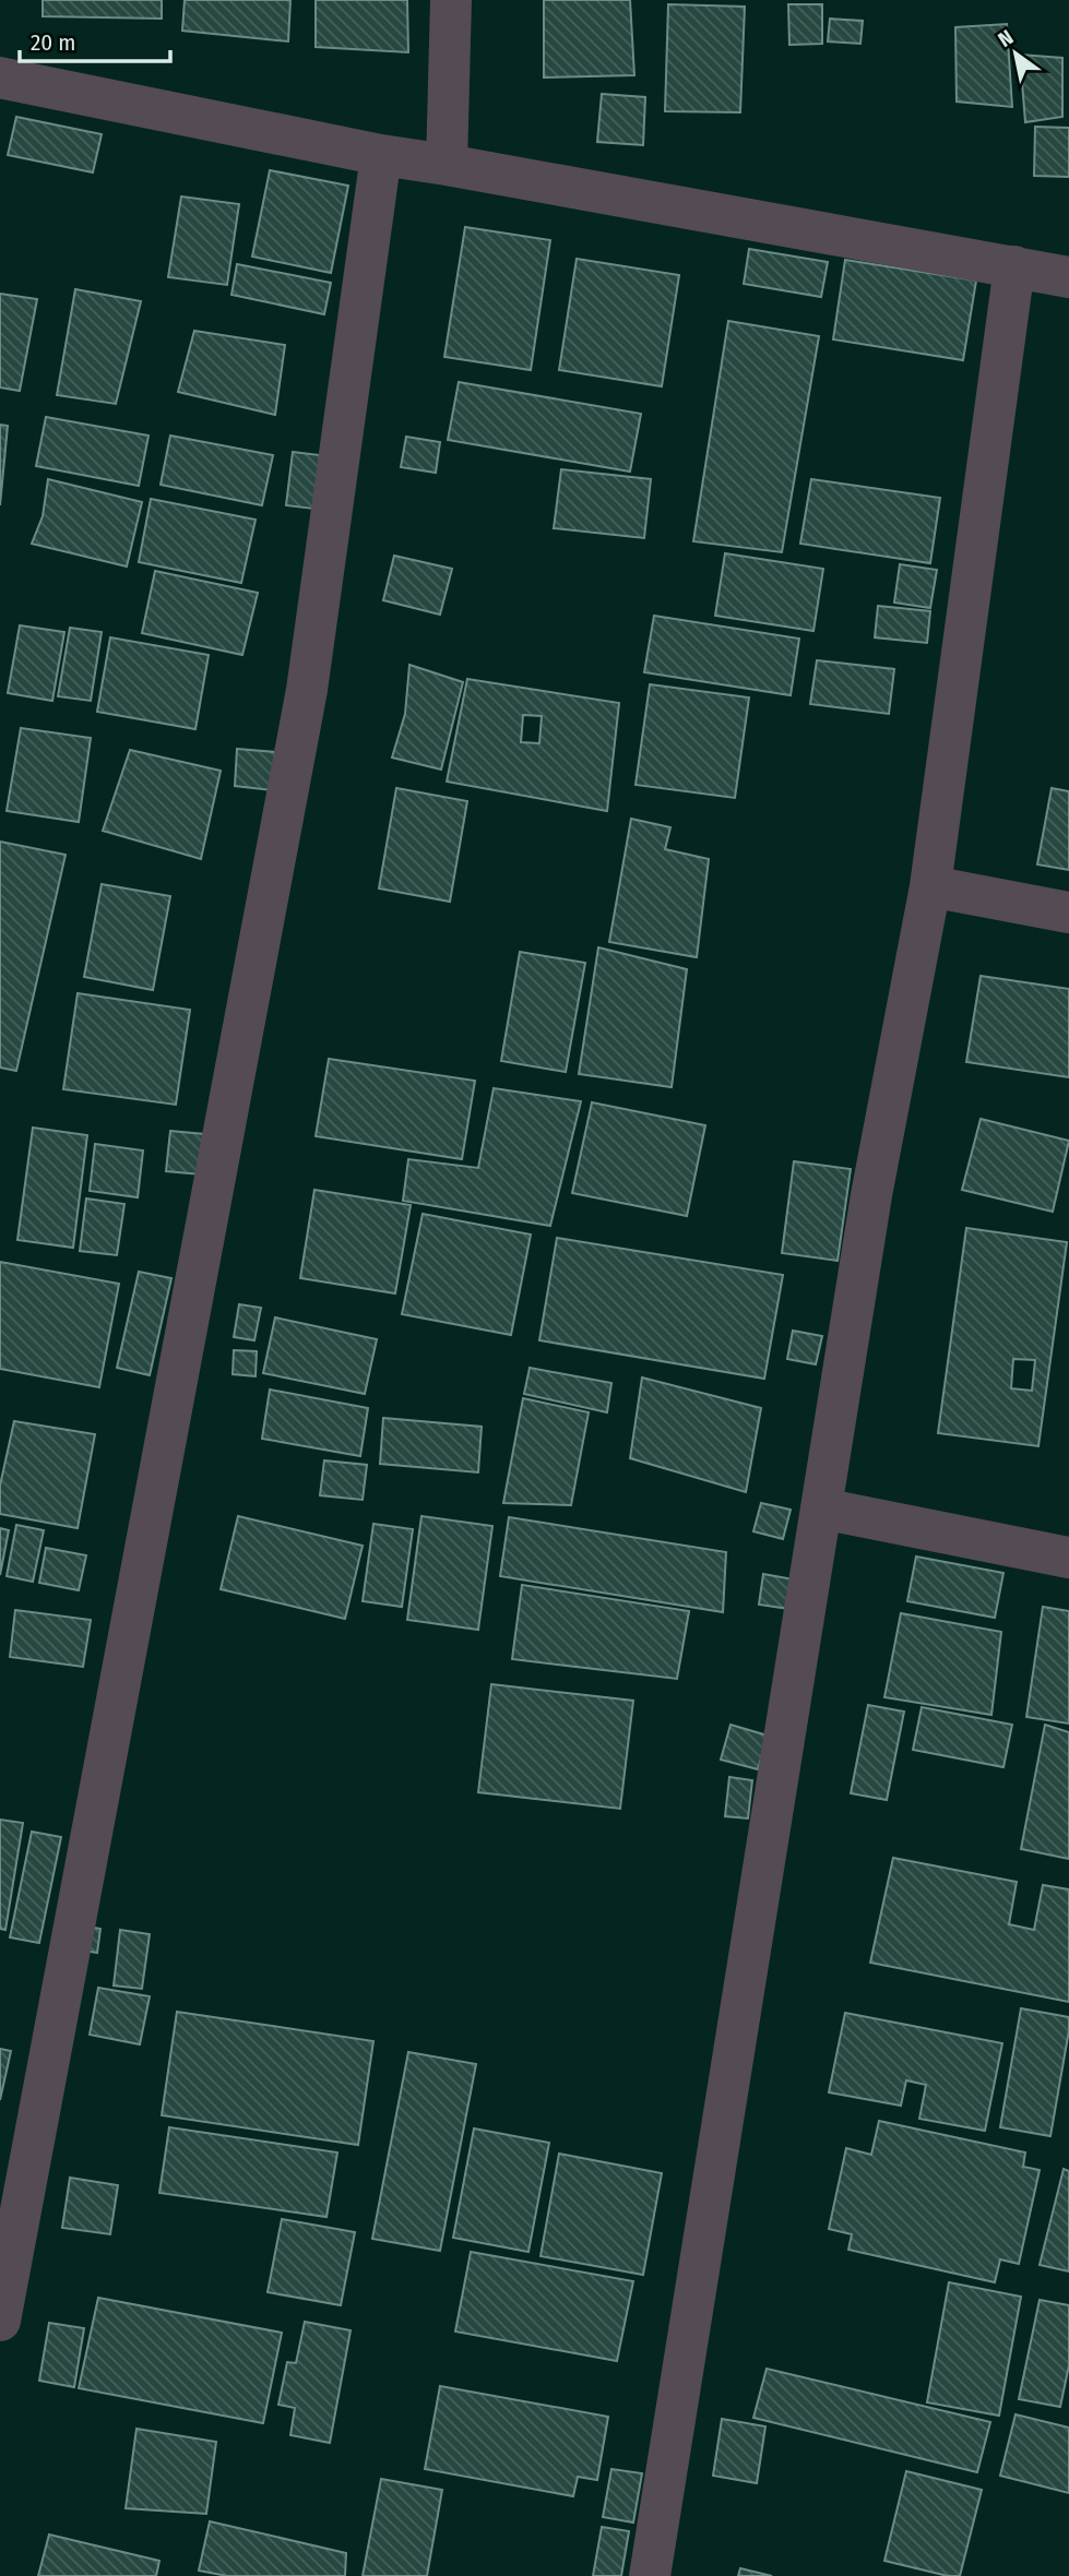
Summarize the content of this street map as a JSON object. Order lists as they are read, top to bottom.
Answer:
{
  "scale_bar": "20 m",
  "north": "top left"
}
